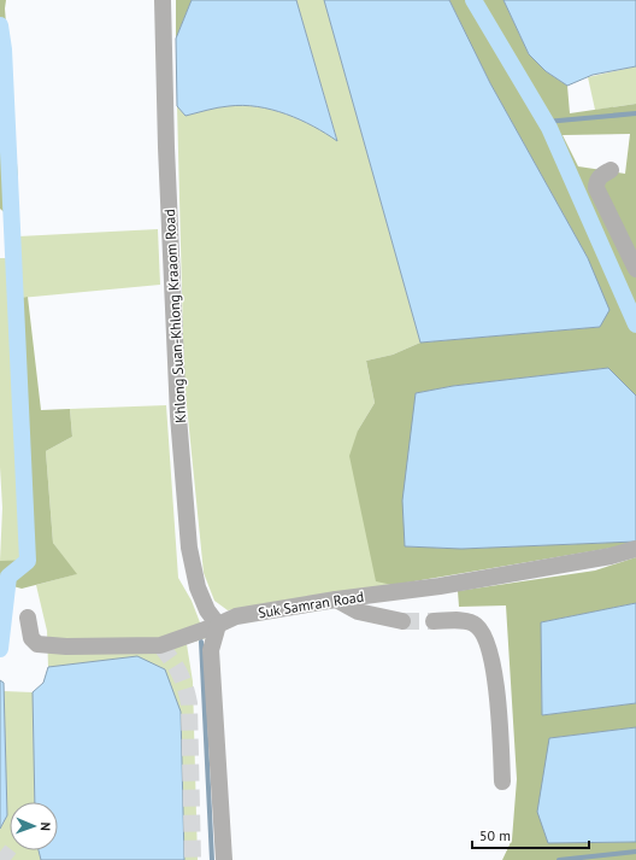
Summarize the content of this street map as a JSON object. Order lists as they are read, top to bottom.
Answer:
{
  "streets": {
    "street": ["Khlong Suan-Khlong Kraaom Road", "Suk Samran Road"]
  },
  "crossings": [
    ["Khlong Suan-Khlong Kraaom Road", "Suk Samran Road"]
  ],
  "scale_bar": "50 m",
  "north": "right"
}
